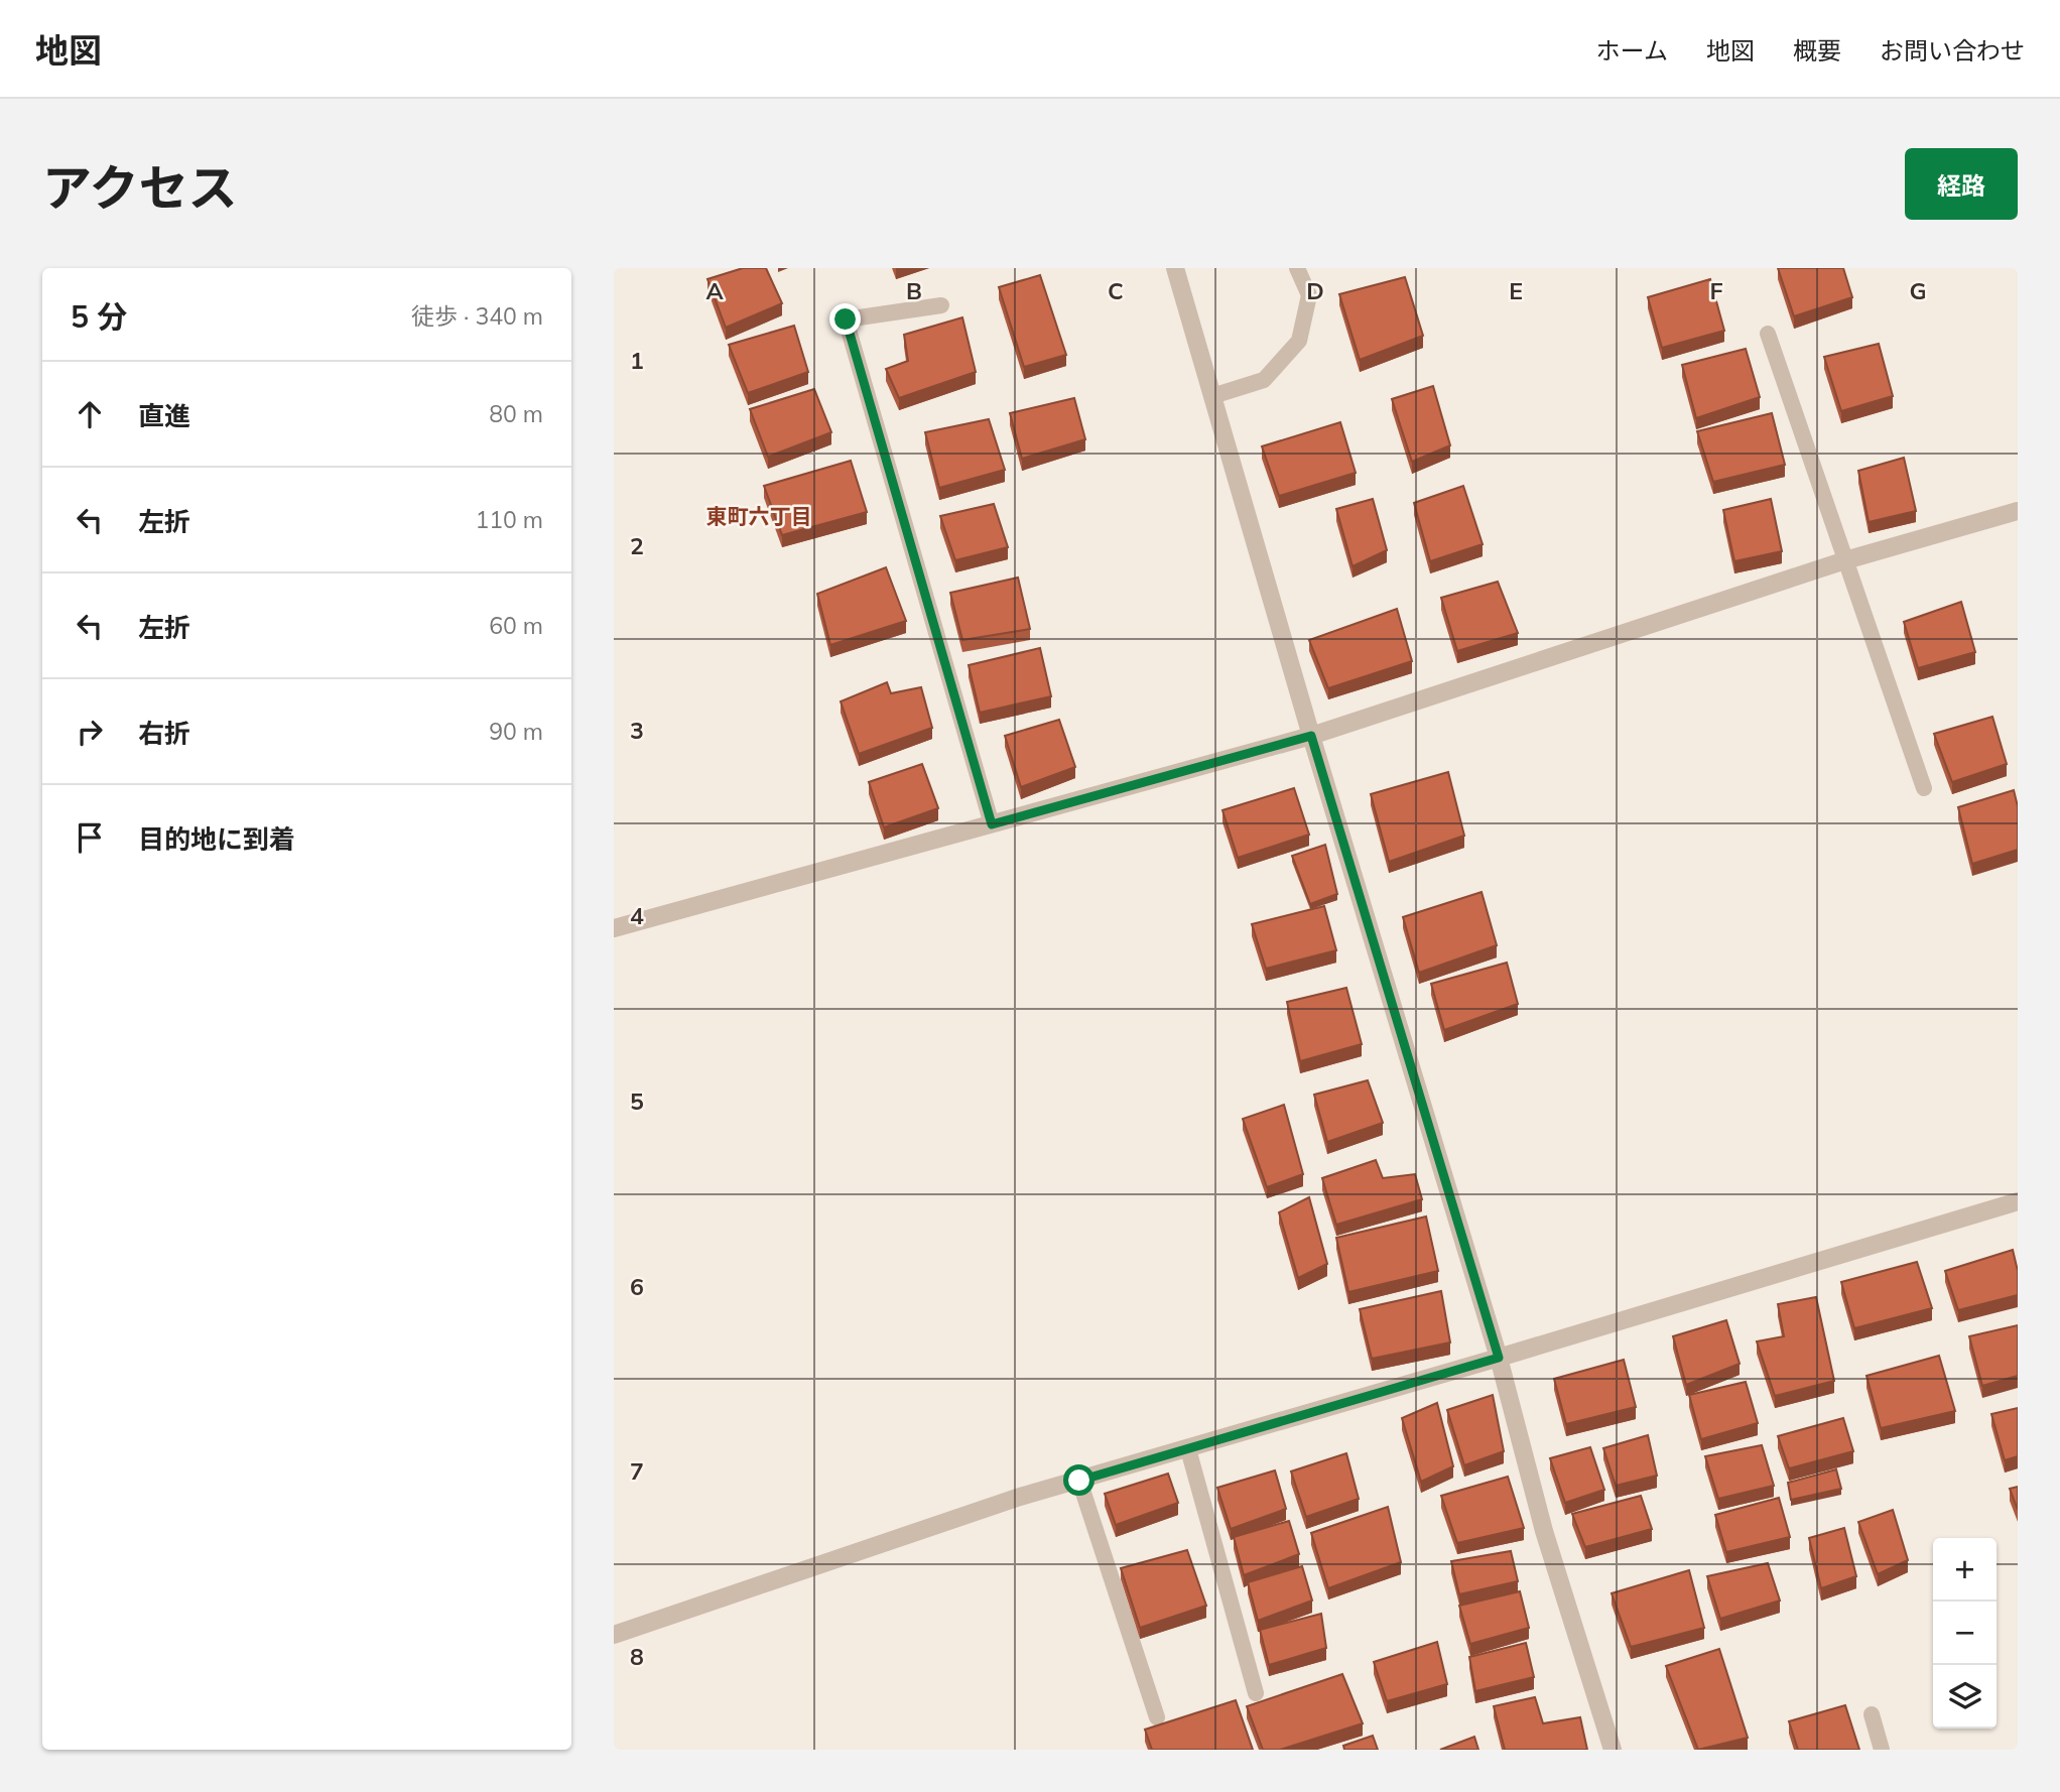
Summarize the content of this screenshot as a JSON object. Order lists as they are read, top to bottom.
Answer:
{
  "districts": ["東町六丁目"],
  "page": {
    "header": "地図",
    "nav": [
      "ホーム",
      "地図",
      "概要",
      "お問い合わせ"
    ],
    "title": "アクセス",
    "buttons": "経路",
    "heading": ["5 分", "徒歩 · 340 m"],
    "list": [
      ["直進", "80 m"],
      ["左折", "110 m"],
      ["左折", "60 m"],
      ["右折", "90 m"],
      "目的地に到着"
    ],
    "map_buttons": ["+", "−"]
  },
  "grid": {
    "columns": [
      "A",
      "B",
      "C",
      "D",
      "E",
      "F",
      "G"
    ],
    "rows": [
      "1",
      "2",
      "3",
      "4",
      "5",
      "6",
      "7",
      "8"
    ]
  }
}
